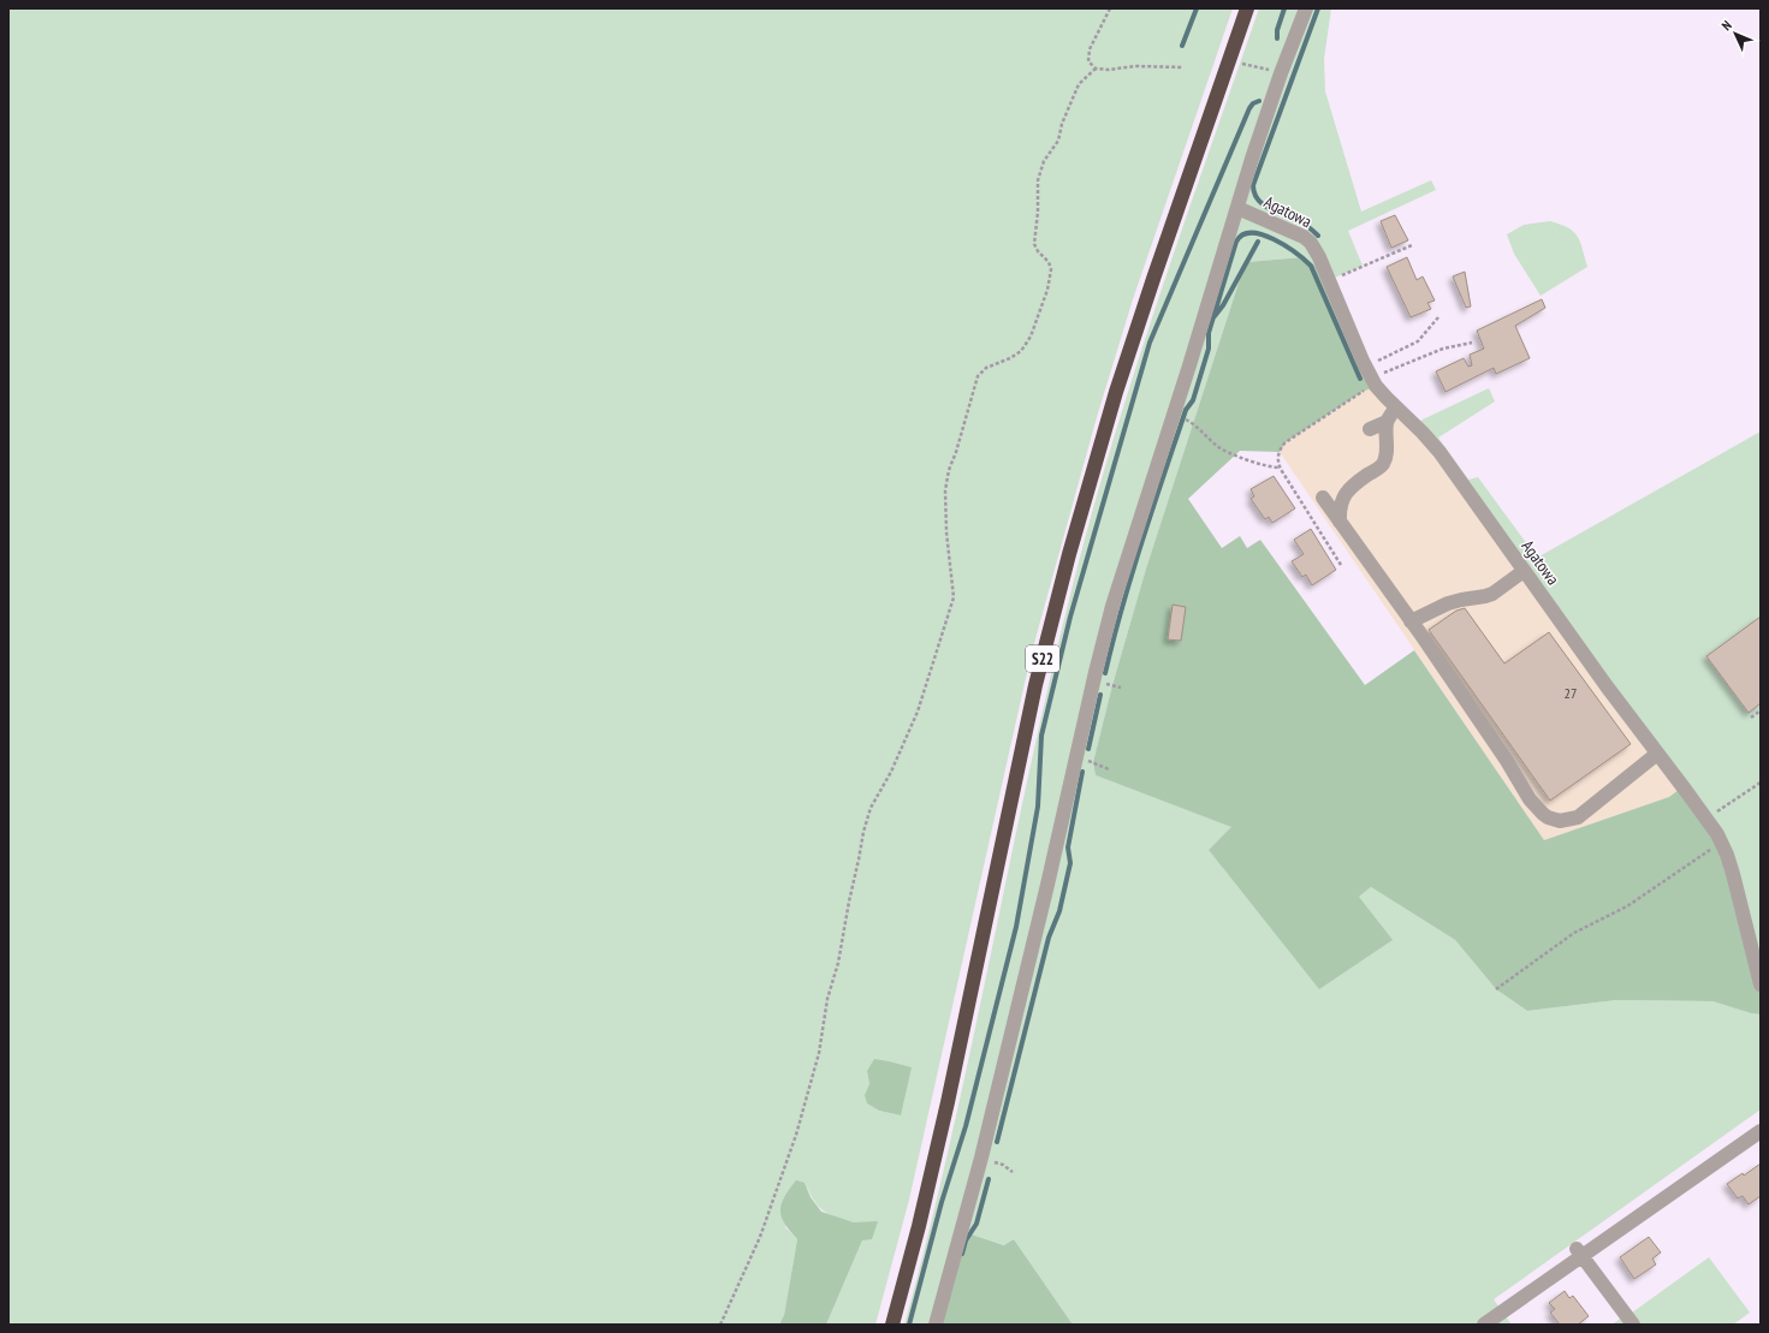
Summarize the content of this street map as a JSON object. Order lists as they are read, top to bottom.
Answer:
{
  "streets": {
    "highway": ["S22"],
    "street": ["Agatowa"]
  },
  "house_numbers": ["27"],
  "north": "top left"
}
